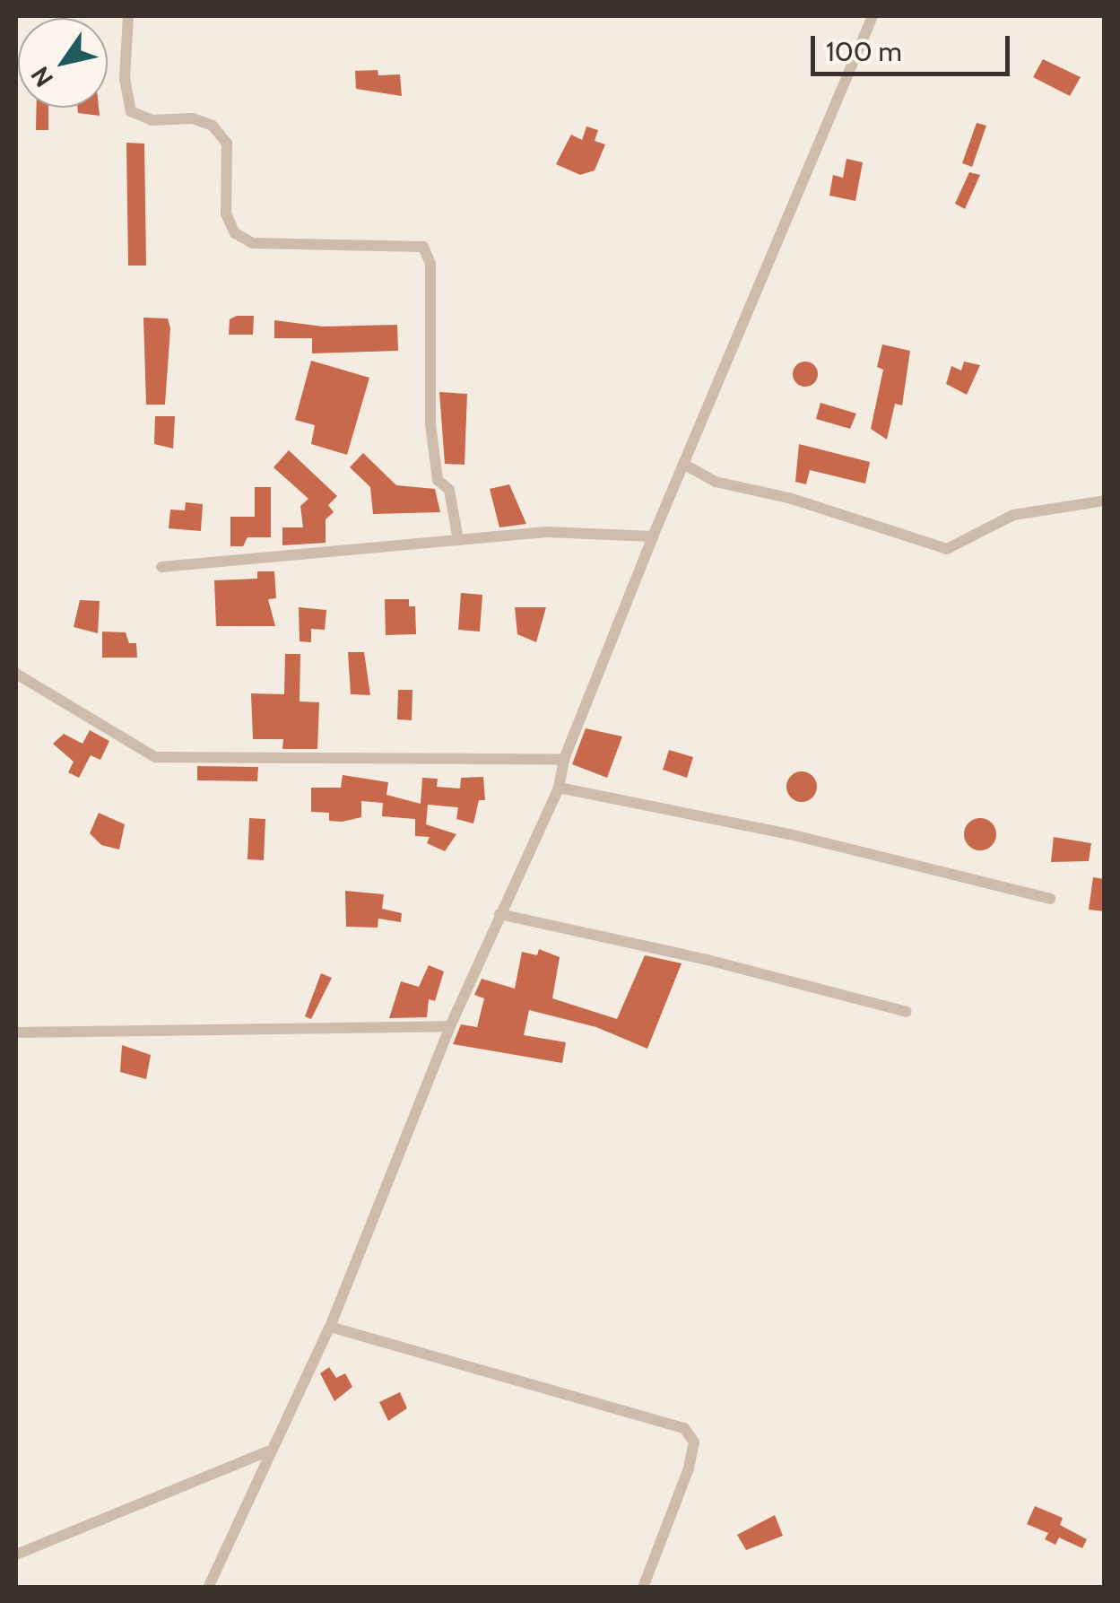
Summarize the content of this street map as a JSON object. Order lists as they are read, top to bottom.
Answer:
{
  "scale_bar": "100 m",
  "north": "bottom left"
}
